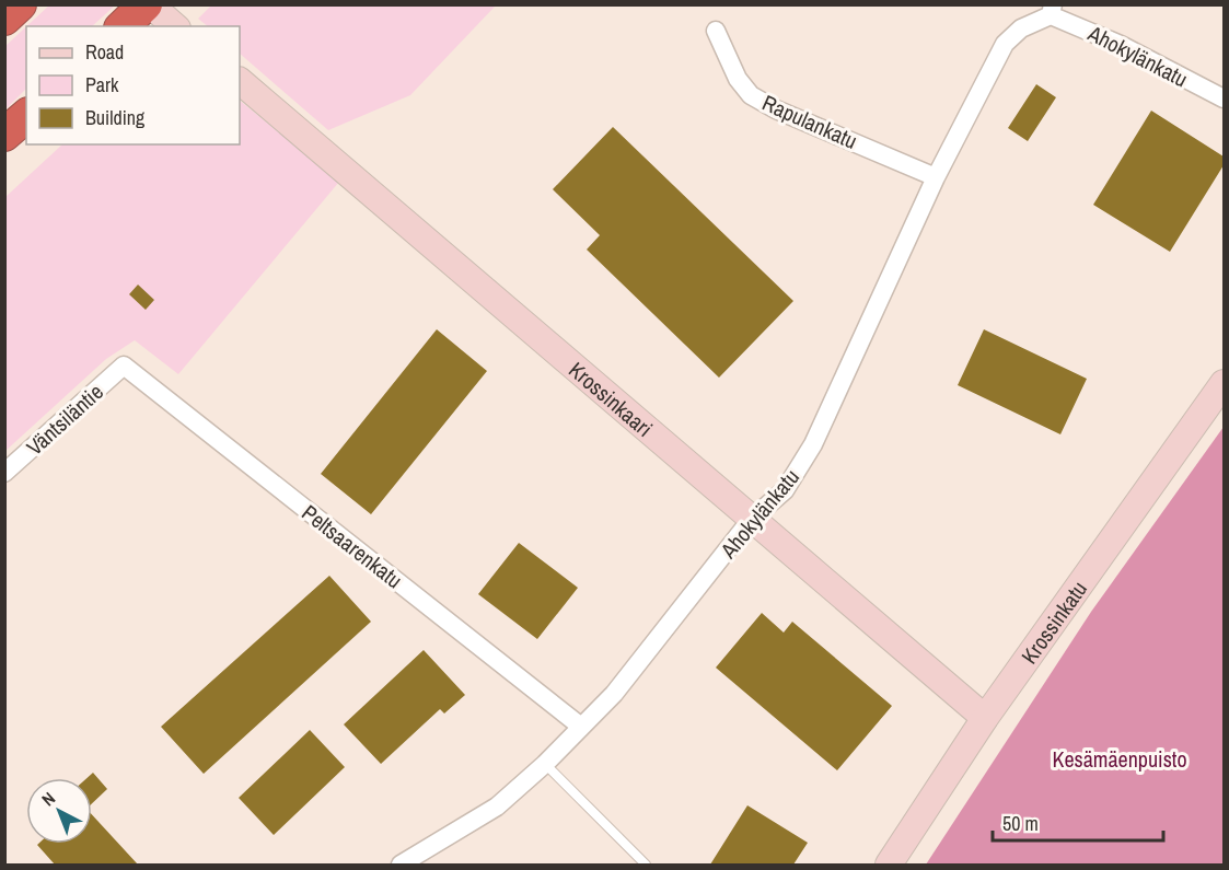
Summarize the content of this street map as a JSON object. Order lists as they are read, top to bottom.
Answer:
{
  "streets": {
    "street": [
      "Ahokylänkatu",
      "Rapulankatu",
      "Krossinkaari",
      "Väntsiläntie",
      "Peltsaarenkatu",
      "Krossinkatu"
    ]
  },
  "crossings": [
    ["Ahokylänkatu", "Rapulankatu"],
    ["Ahokylänkatu", "Krossinkaari"],
    ["Ahokylänkatu", "Peltsaarenkatu"],
    ["Krossinkaari", "Krossinkatu"],
    ["Väntsiläntie", "Peltsaarenkatu"]
  ],
  "parks": ["Kesämäenpuisto"],
  "legend": ["Road", "Park", "Building"],
  "scale_bar": "50 m",
  "north": "top left"
}
